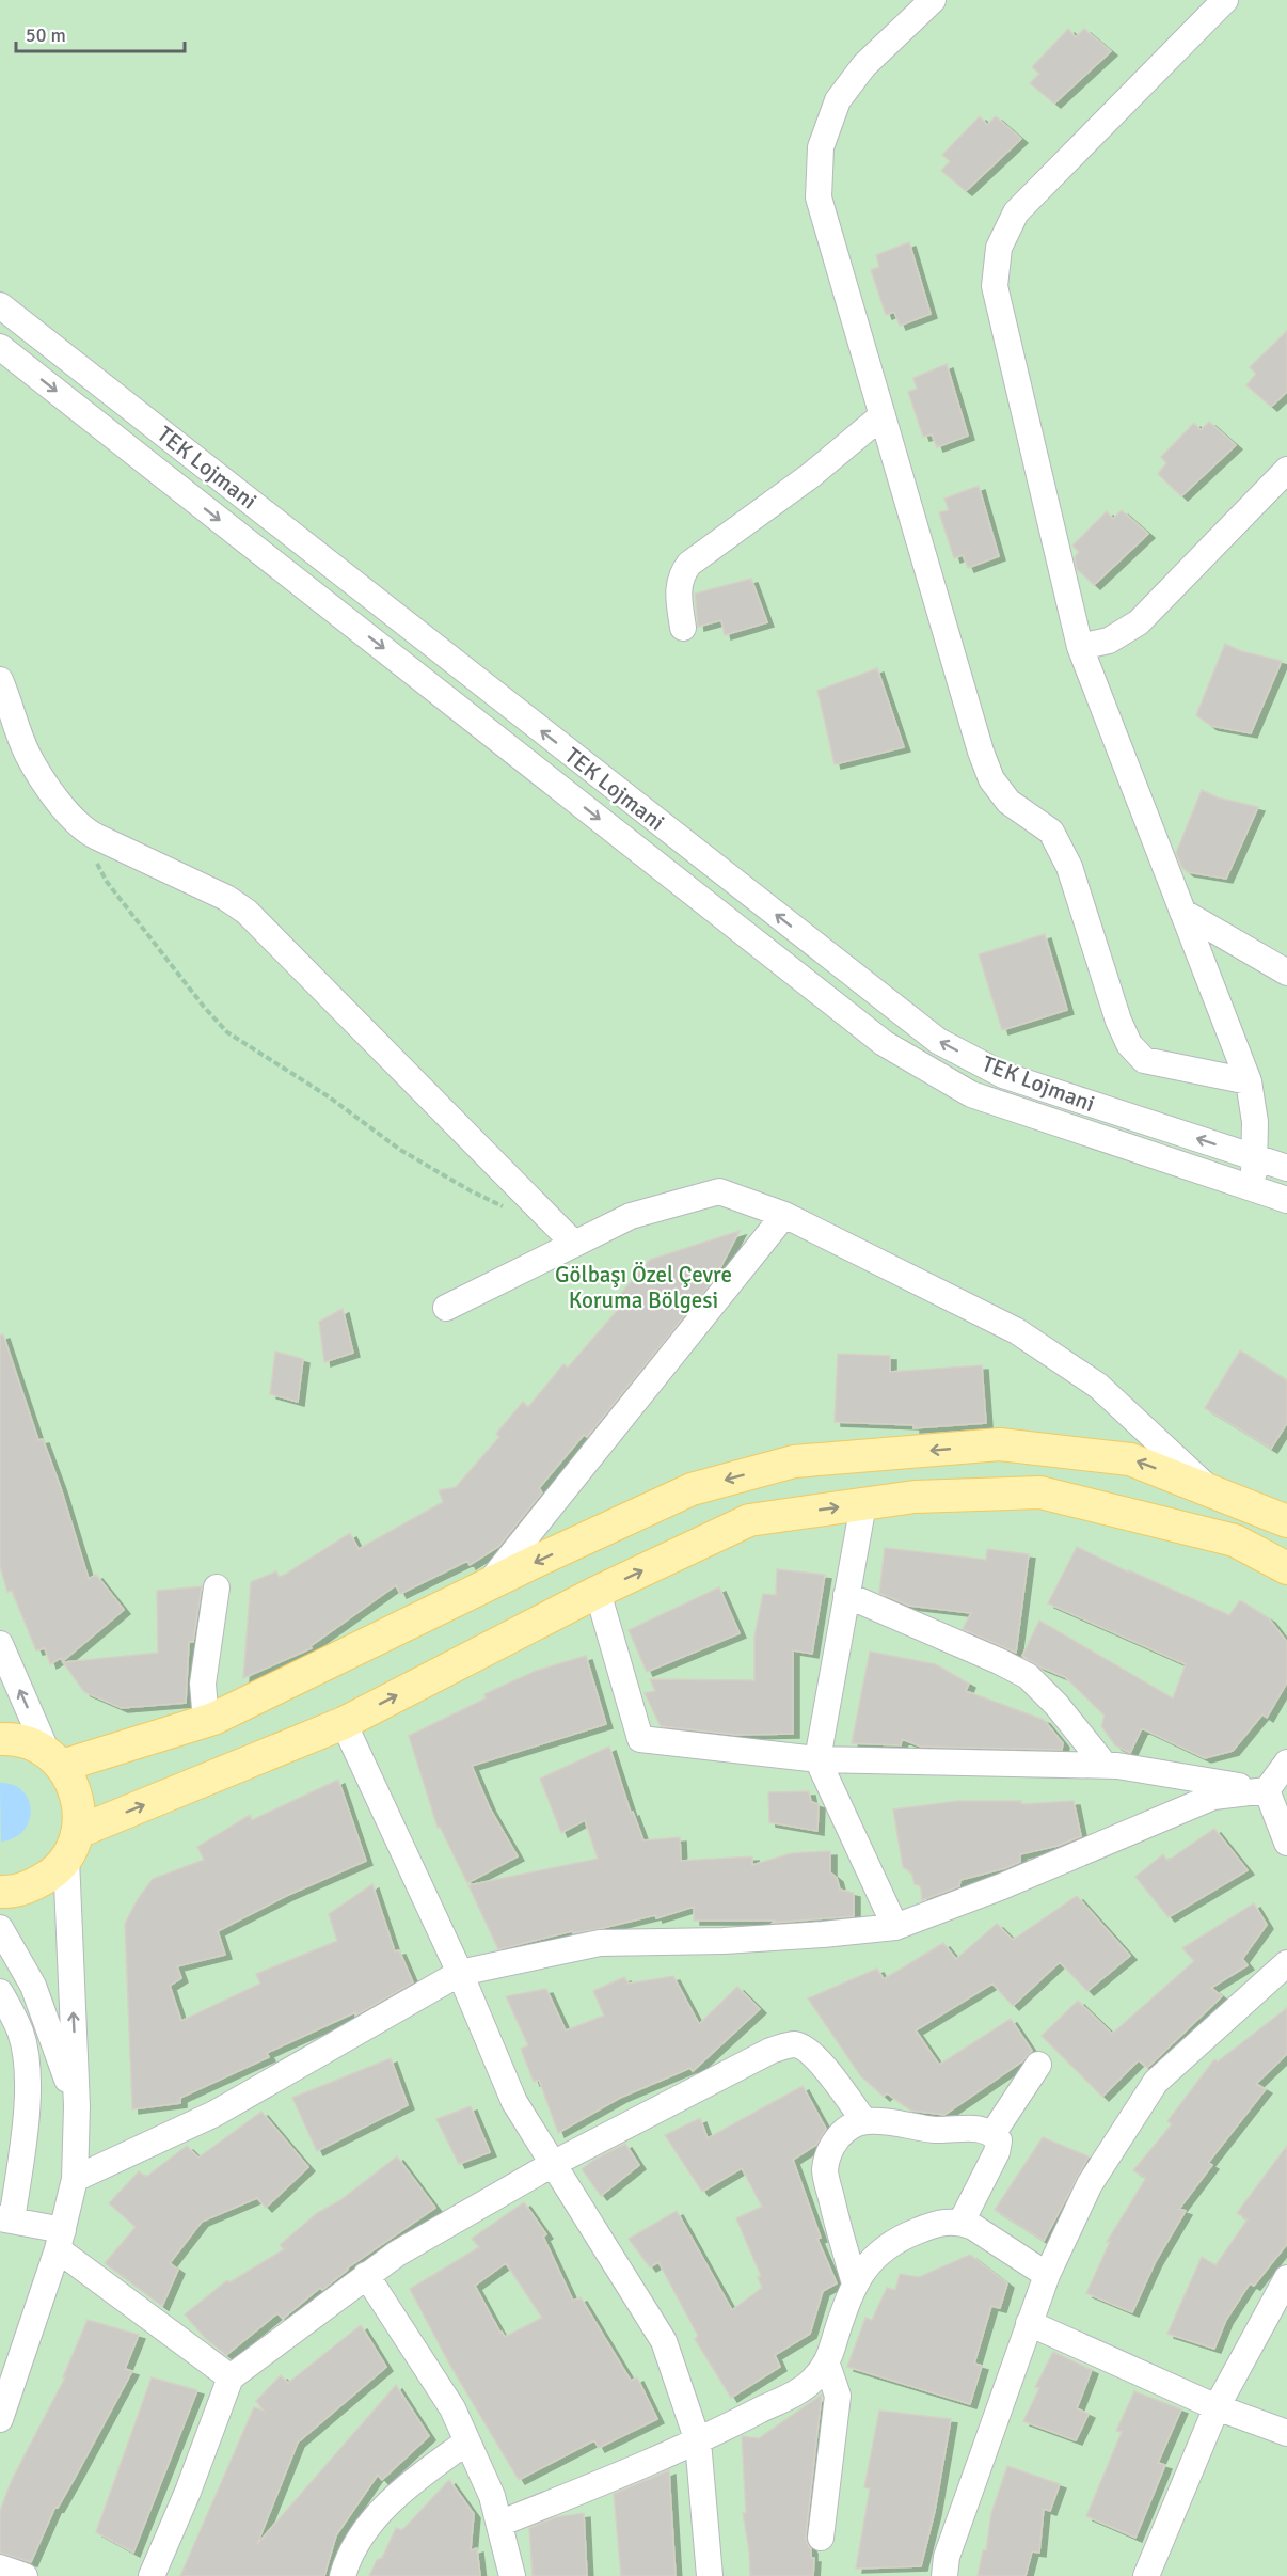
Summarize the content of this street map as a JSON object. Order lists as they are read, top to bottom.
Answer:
{
  "streets": {
    "street": ["TEK Lojmani"]
  },
  "parks": ["Gölbaşı Özel Çevre Koruma Bölgesi"],
  "scale_bar": "50 m"
}
